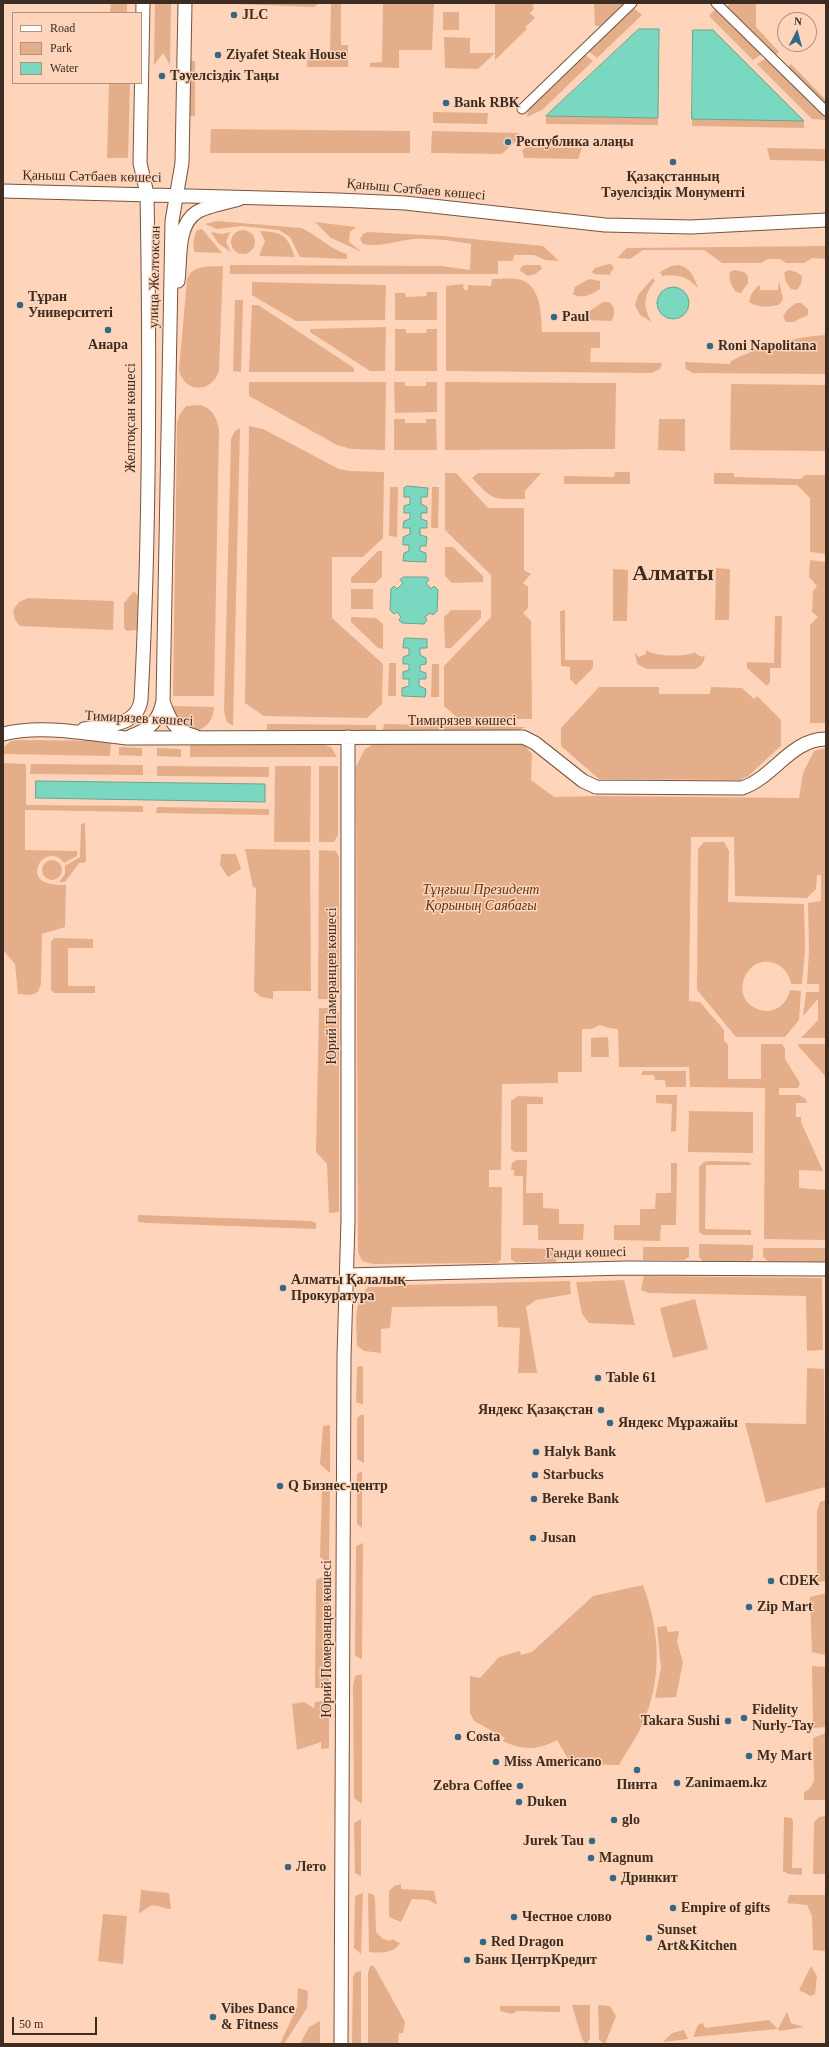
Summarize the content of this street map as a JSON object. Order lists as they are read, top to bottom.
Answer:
{
  "streets": {
    "street": [
      "Қаныш Сәтбаев көшесі",
      "улица Желтоксан",
      "Желтоқсан көшесі",
      "Тимирязев көшесі",
      "Юрий Памеранцев көшесі",
      "Ганди көшесі",
      "Юрий Померанцев көшесі"
    ]
  },
  "crossings": [
    ["Қаныш Сәтбаев көшесі", "улица Желтоксан"],
    ["Қаныш Сәтбаев көшесі", "Желтоқсан көшесі"],
    ["Желтоқсан көшесі", "Тимирязев көшесі"],
    ["Тимирязев көшесі", "Юрий Памеранцев көшесі"],
    ["Юрий Памеранцев көшесі", "Юрий Померанцев көшесі"],
    ["Ганди көшесі", "Юрий Померанцев көшесі"]
  ],
  "districts": ["Алматы"],
  "parks": ["Тұңғыш Президент Қорының Саябағы"],
  "places": [
    "JLC",
    "Ziyafet Steak House",
    "Тәуелсіздік Таңы",
    "Bank RBK",
    "Республика алаңы",
    "Қазақстанның Тәуелсіздік Монументі",
    "Тұран Университеті",
    "Paul",
    "Анара",
    "Roni Napolitana",
    "Алматы Қалалық Прокуратура",
    "Table 61",
    "Яндекс Қазақстан",
    "Яндекс Мұражайы",
    "Halyk Bank",
    "Starbucks",
    "Q Бизнес-центр",
    "Bereke Bank",
    "Jusan",
    "CDEK",
    "Zip Mart",
    "Fidelity Nurly-Tay",
    "Takara Sushi",
    "Costa",
    "My Mart",
    "Miss Americano",
    "Пинта",
    "Zanimaem.kz",
    "Zebra Coffee",
    "Duken",
    "glo",
    "Jurek Tau",
    "Magnum",
    "Лето",
    "Дринкит",
    "Empire of gifts",
    "Честное слово",
    "Sunset Art&Kitchen",
    "Red Dragon",
    "Банк ЦентрКредит",
    "Vibes Dance & Fitness"
  ],
  "legend": ["Road", "Park", "Water"],
  "scale_bar": "50 m",
  "north": "top"
}
